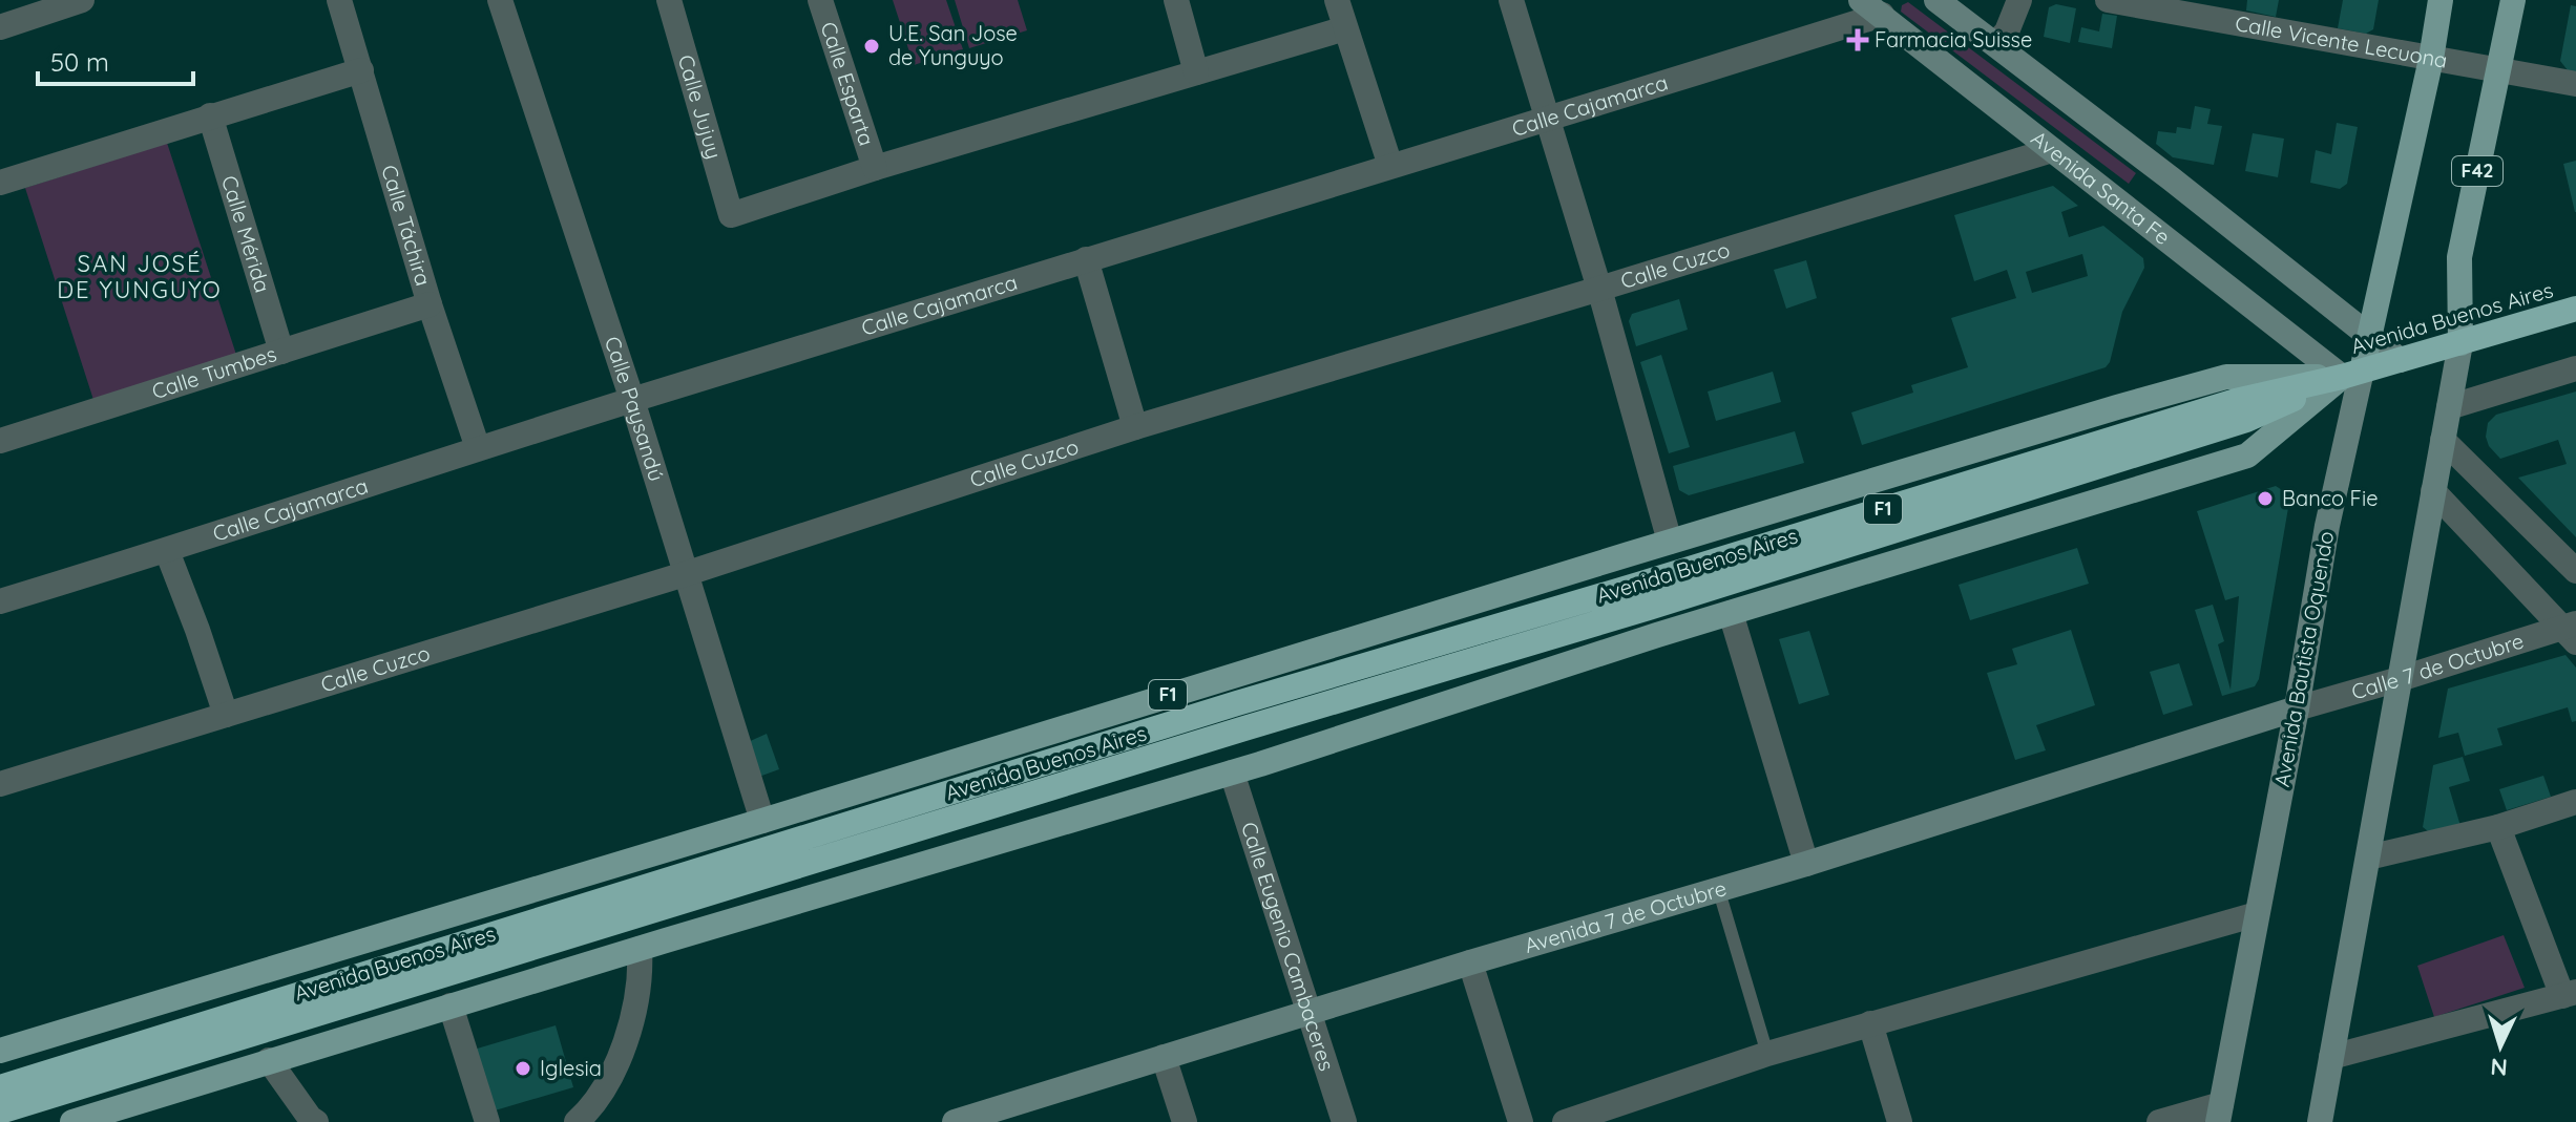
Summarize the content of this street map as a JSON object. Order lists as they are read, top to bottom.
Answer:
{
  "streets": {
    "highway": ["Avenida Buenos Aires", "F1"],
    "main road": [
      "F42",
      "Avenida Santa Fe",
      "Avenida Bautista Oquendo",
      "Avenida 7 de Octubre"
    ],
    "street": [
      "Calle Vicente Lecuona",
      "Calle Esparta",
      "Calle Cajamarca",
      "Calle Jujuy",
      "Calle Táchira",
      "Calle Mérida",
      "Calle Cuzco",
      "Calle Tumbes",
      "Calle Paysandú",
      "Calle 7 de Octubre",
      "Calle Eugenio Cambaceres"
    ]
  },
  "crossings": [
    ["Calle Vicente Lecuona", "F42"],
    ["Calle Vicente Lecuona", "Avenida Bautista Oquendo"],
    ["Calle Esparta", "Calle Jujuy"],
    ["Calle Cajamarca", "Avenida Santa Fe"],
    ["Calle Cajamarca", "Calle Táchira"],
    ["Calle Cajamarca", "Calle Paysandú"],
    ["F42", "Avenida Buenos Aires"],
    ["F42", "Calle 7 de Octubre"],
    ["Avenida Santa Fe", "Calle Cuzco"],
    ["Avenida Santa Fe", "Avenida Buenos Aires"],
    ["Avenida Santa Fe", "Avenida Bautista Oquendo"],
    ["Calle Táchira", "Calle Tumbes"],
    ["Calle Mérida", "Calle Tumbes"],
    ["Calle Cuzco", "Calle Paysandú"],
    ["Avenida Buenos Aires", "Calle Paysandú"],
    ["Avenida Buenos Aires", "Avenida Bautista Oquendo"],
    ["Avenida Buenos Aires", "Calle Eugenio Cambaceres"],
    ["Avenida Bautista Oquendo", "Calle 7 de Octubre"],
    ["Avenida Bautista Oquendo", "Avenida 7 de Octubre"],
    ["Calle 7 de Octubre", "Avenida 7 de Octubre"],
    ["Avenida 7 de Octubre", "Calle Eugenio Cambaceres"]
  ],
  "districts": ["SAN JOSÉ DE YUNGUYO"],
  "places": {
    "health": ["Farmacia Suisse"],
    "other": ["U.E. San Jose de Yunguyo", "Banco Fie", "Iglesia"]
  },
  "scale_bar": "50 m",
  "north": "bottom"
}
